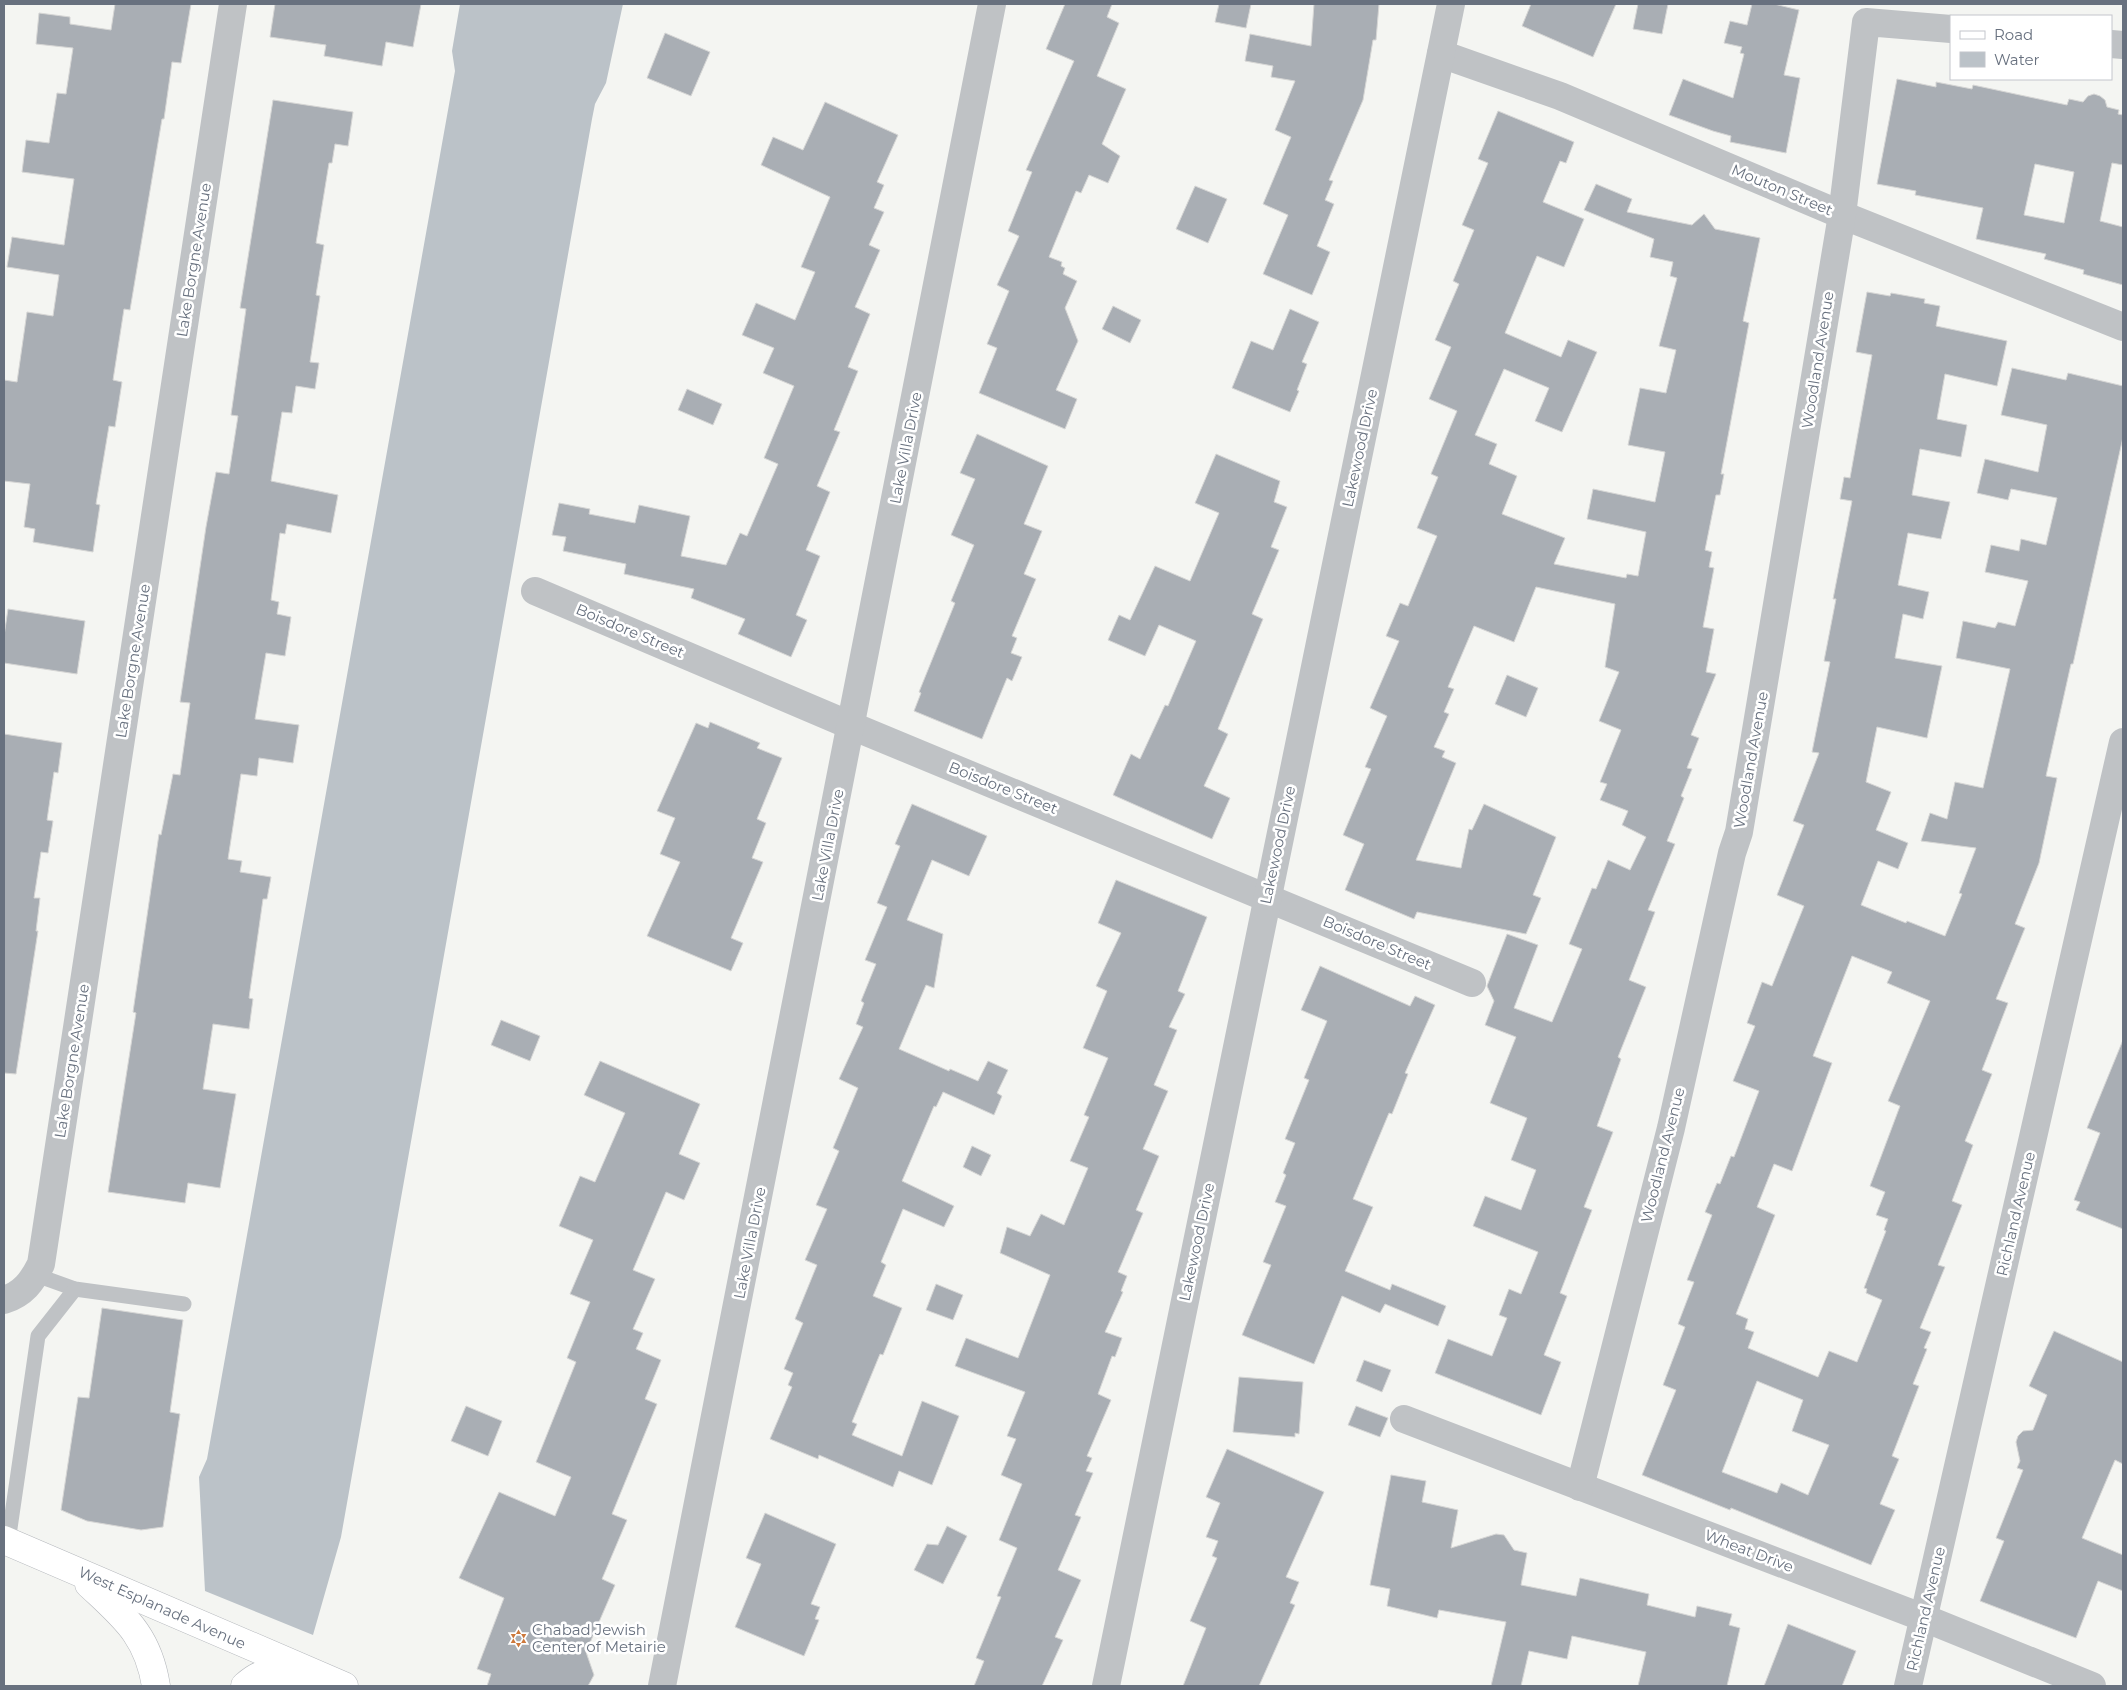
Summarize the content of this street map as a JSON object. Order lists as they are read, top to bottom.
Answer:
{
  "streets": {
    "main road": ["West Esplanade Avenue"],
    "street": [
      "Mouton Street",
      "Lake Borgne Avenue",
      "Woodland Avenue",
      "Lake Villa Drive",
      "Lakewood Drive",
      "Boisdore Street",
      "Richland Avenue",
      "Wheat Drive"
    ]
  },
  "crossings": [
    ["Mouton Street", "Woodland Avenue"],
    ["Mouton Street", "Lakewood Drive"],
    ["Woodland Avenue", "Wheat Drive"],
    ["Lake Villa Drive", "Boisdore Street"],
    ["Lakewood Drive", "Boisdore Street"],
    ["Richland Avenue", "Wheat Drive"]
  ],
  "places": {
    "synagogue": ["Chabad Jewish Center of Metairie"]
  },
  "legend": ["Road", "Water"]
}
